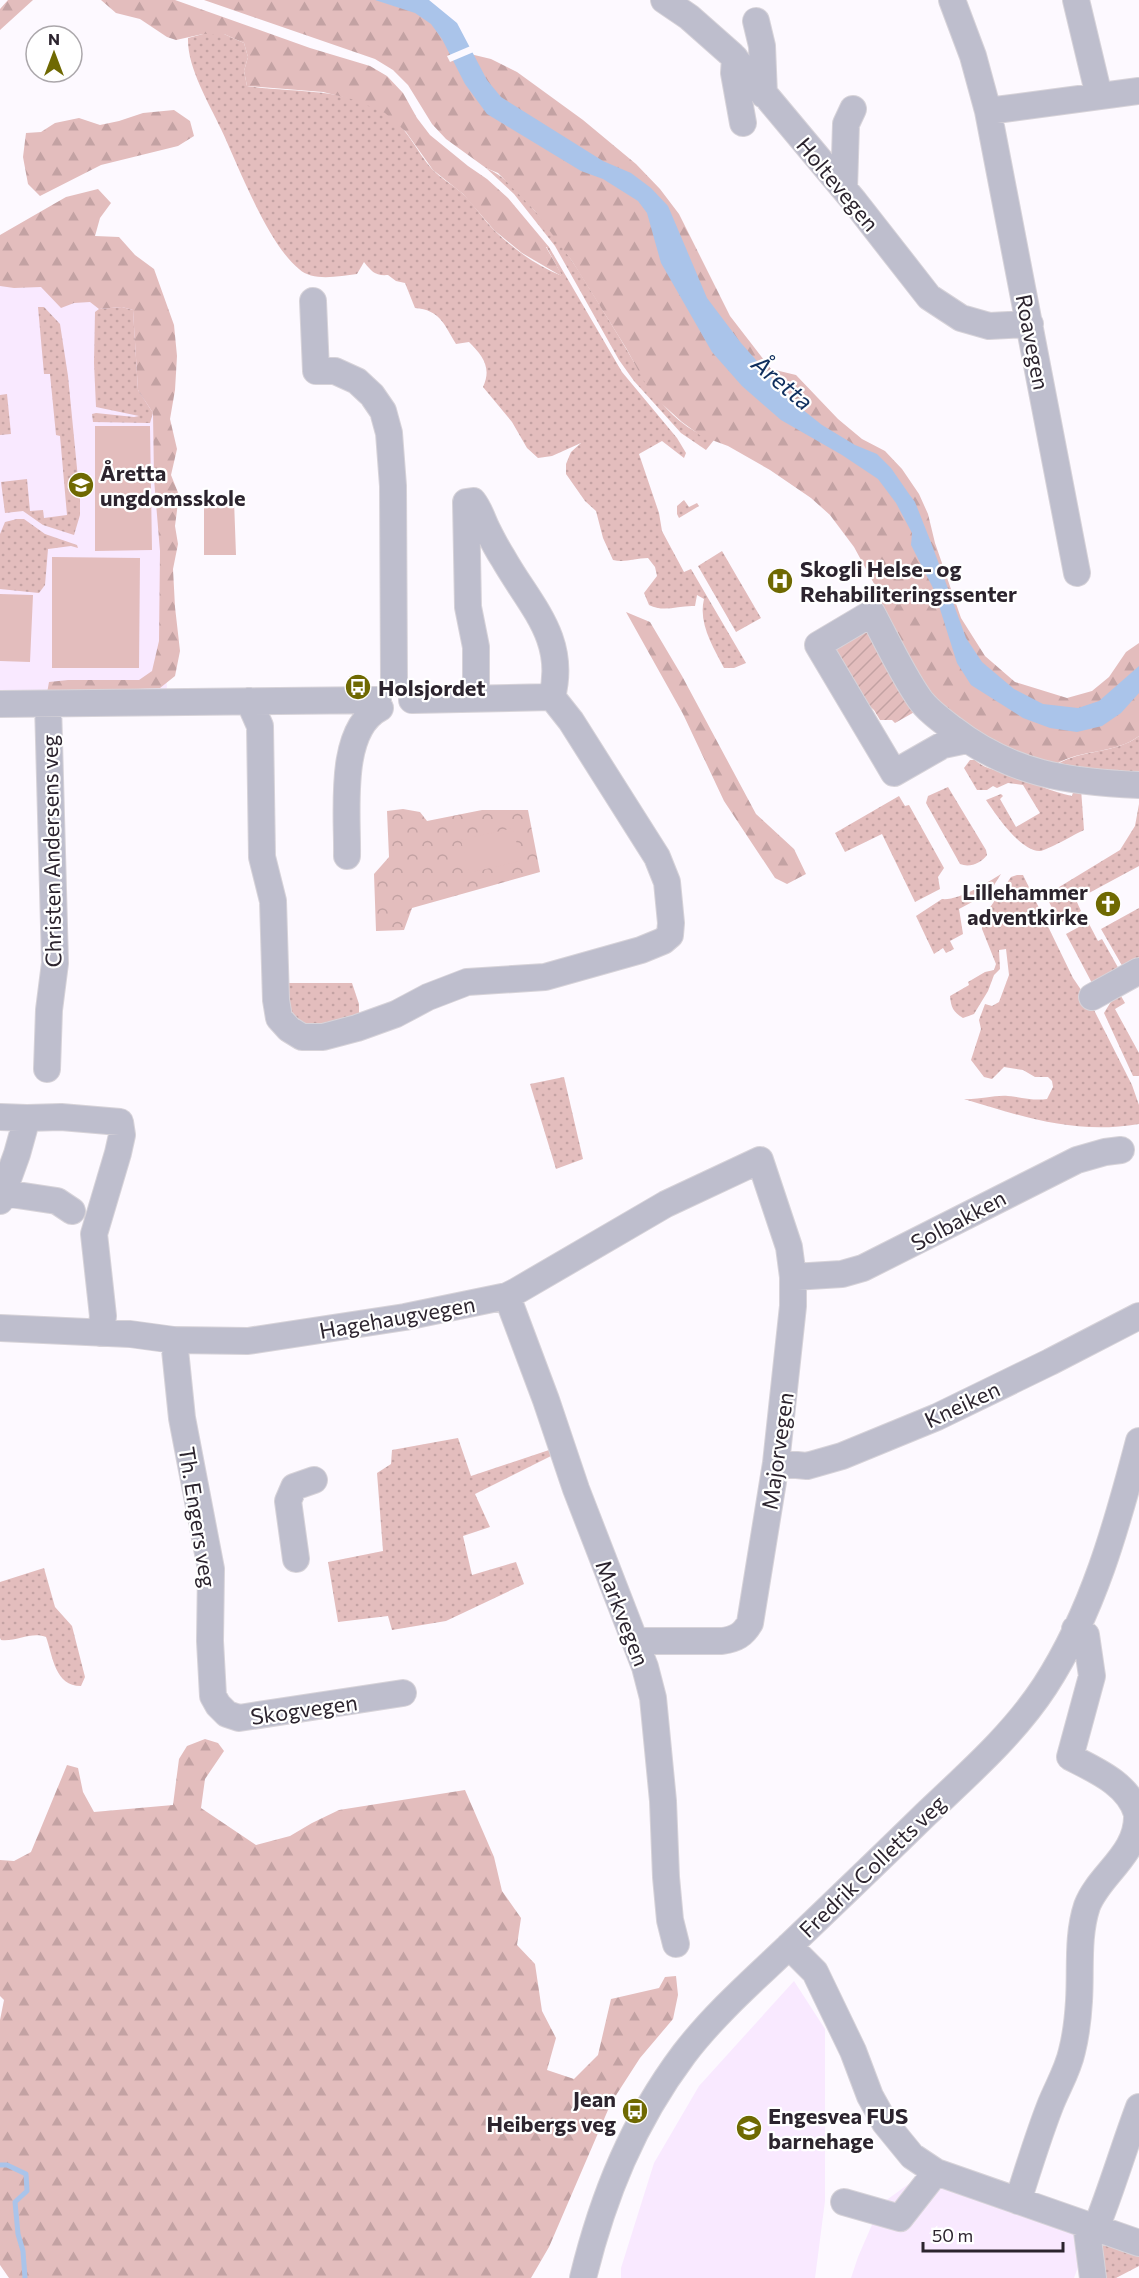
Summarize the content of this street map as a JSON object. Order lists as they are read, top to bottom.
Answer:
{
  "streets": {
    "street": [
      "Holtevegen",
      "Roavegen",
      "Christen Andersens veg",
      "Solbakken",
      "Hagehaugvegen",
      "Kneiken",
      "Majorvegen",
      "Th. Engers veg",
      "Markvegen",
      "Skogvegen",
      "Fredrik Colletts veg"
    ]
  },
  "crossings": [
    ["Holtevegen", "Roavegen"],
    ["Solbakken", "Majorvegen"],
    ["Hagehaugvegen", "Majorvegen"],
    ["Hagehaugvegen", "Th. Engers veg"],
    ["Hagehaugvegen", "Markvegen"],
    ["Kneiken", "Majorvegen"],
    ["Majorvegen", "Markvegen"],
    ["Th. Engers veg", "Skogvegen"]
  ],
  "water": ["Åretta"],
  "places": {
    "school or university": ["Åretta ungdomsskole", "Engesvea FUS barnehage"],
    "hospital": ["Skogli Helse- og Rehabiliteringssenter"],
    "bus stop": ["Holsjordet", "Jean Heibergs veg"],
    "church": ["Lillehammer adventkirke"]
  },
  "scale_bar": "50 m",
  "north": "top"
}
